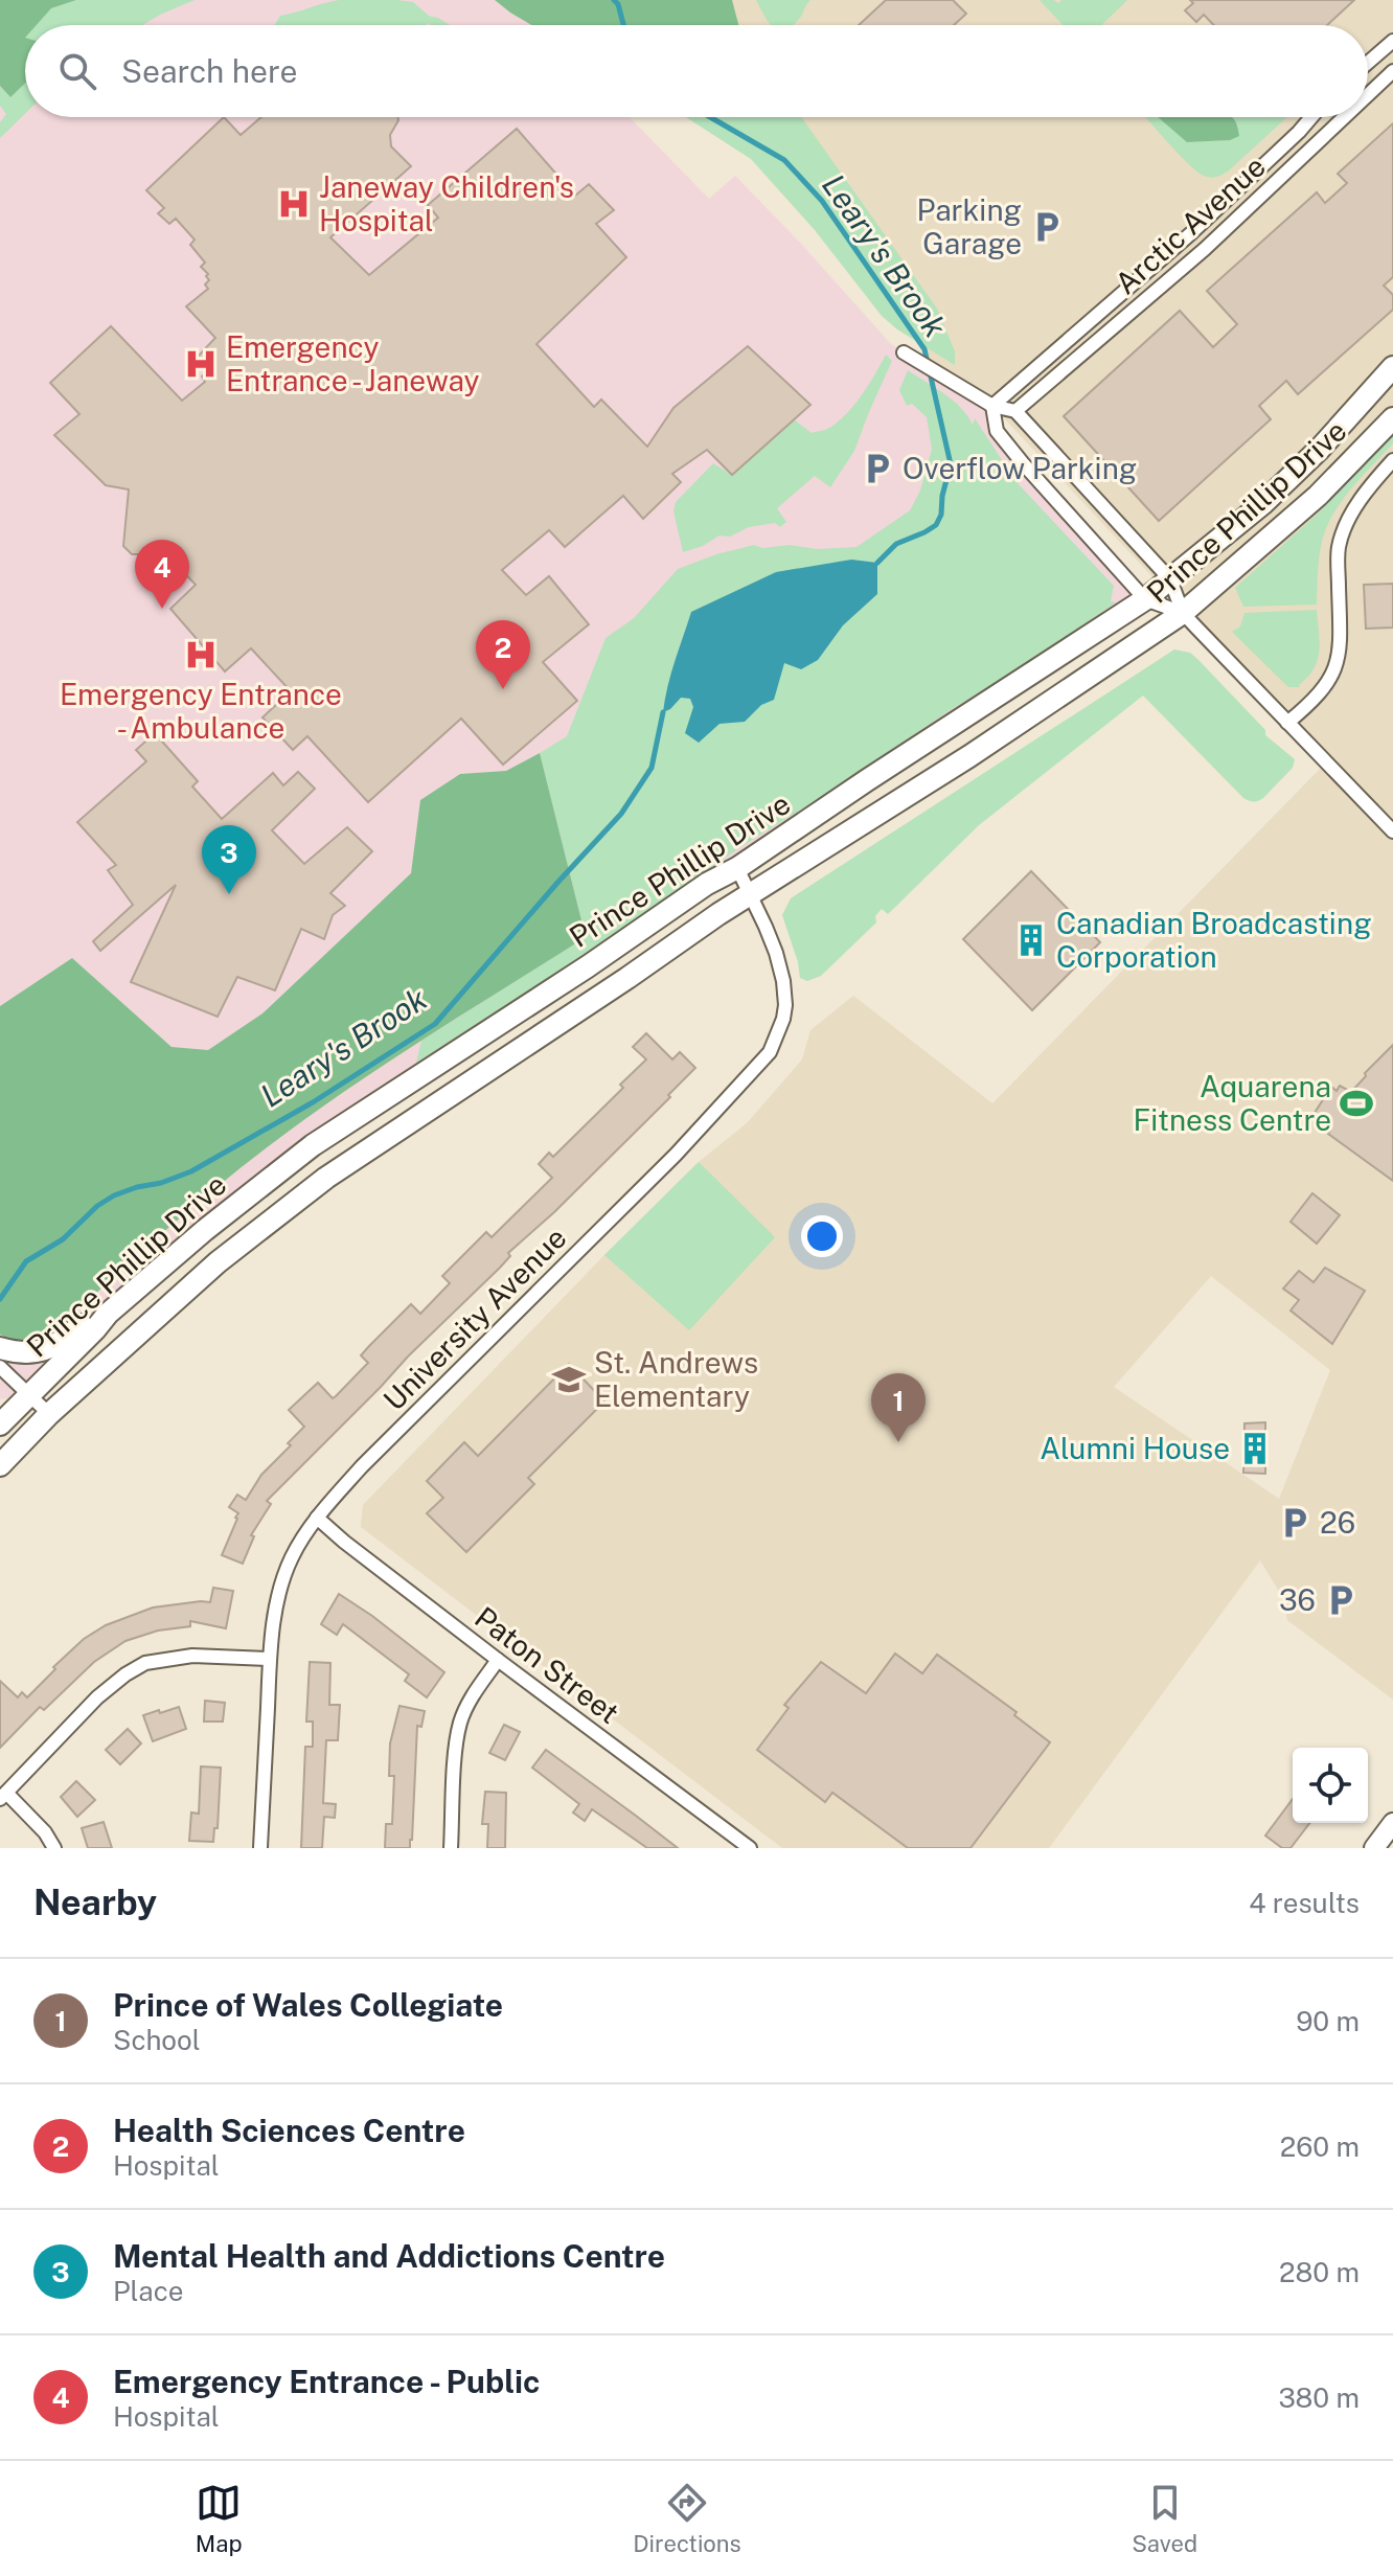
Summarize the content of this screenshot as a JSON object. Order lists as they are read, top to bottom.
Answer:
{
  "streets": {
    "main road": ["Prince Phillip Drive"],
    "street": ["Arctic Avenue", "University Avenue", "Paton Street"]
  },
  "crossings": [
    ["Prince Phillip Drive", "University Avenue"],
    ["University Avenue", "Paton Street"]
  ],
  "water": ["Leary's Brook"],
  "places": {
    "hospital": ["Janeway Children's Hospital", "Emergency Entrance - Janeway", "Emergency Entrance - Ambulance"],
    "parking": [
      "Parking Garage",
      "Overflow Parking",
      "26",
      "36"
    ],
    "building": ["Canadian Broadcasting Corporation", "Alumni House"],
    "sports": ["Aquarena Fitness Centre"],
    "school or university": ["St. Andrews Elementary"]
  },
  "page": {
    "search": "Search here",
    "pins": [
      "4",
      "2",
      "3",
      "1"
    ],
    "heading": ["Nearby", "4 results"],
    "list": [
      {
        "mark": "1",
        "name": "Prince of Wales Collegiate",
        "note": "School",
        "value": "90 m"
      },
      {
        "mark": "2",
        "name": "Health Sciences Centre",
        "note": "Hospital",
        "value": "260 m"
      },
      {
        "mark": "3",
        "name": "Mental Health and Addictions Centre",
        "note": "Place",
        "value": "280 m"
      },
      {
        "mark": "4",
        "name": "Emergency Entrance - Public",
        "note": "Hospital",
        "value": "380 m"
      }
    ],
    "nav": ["Map", "Directions", "Saved"]
  }
}
